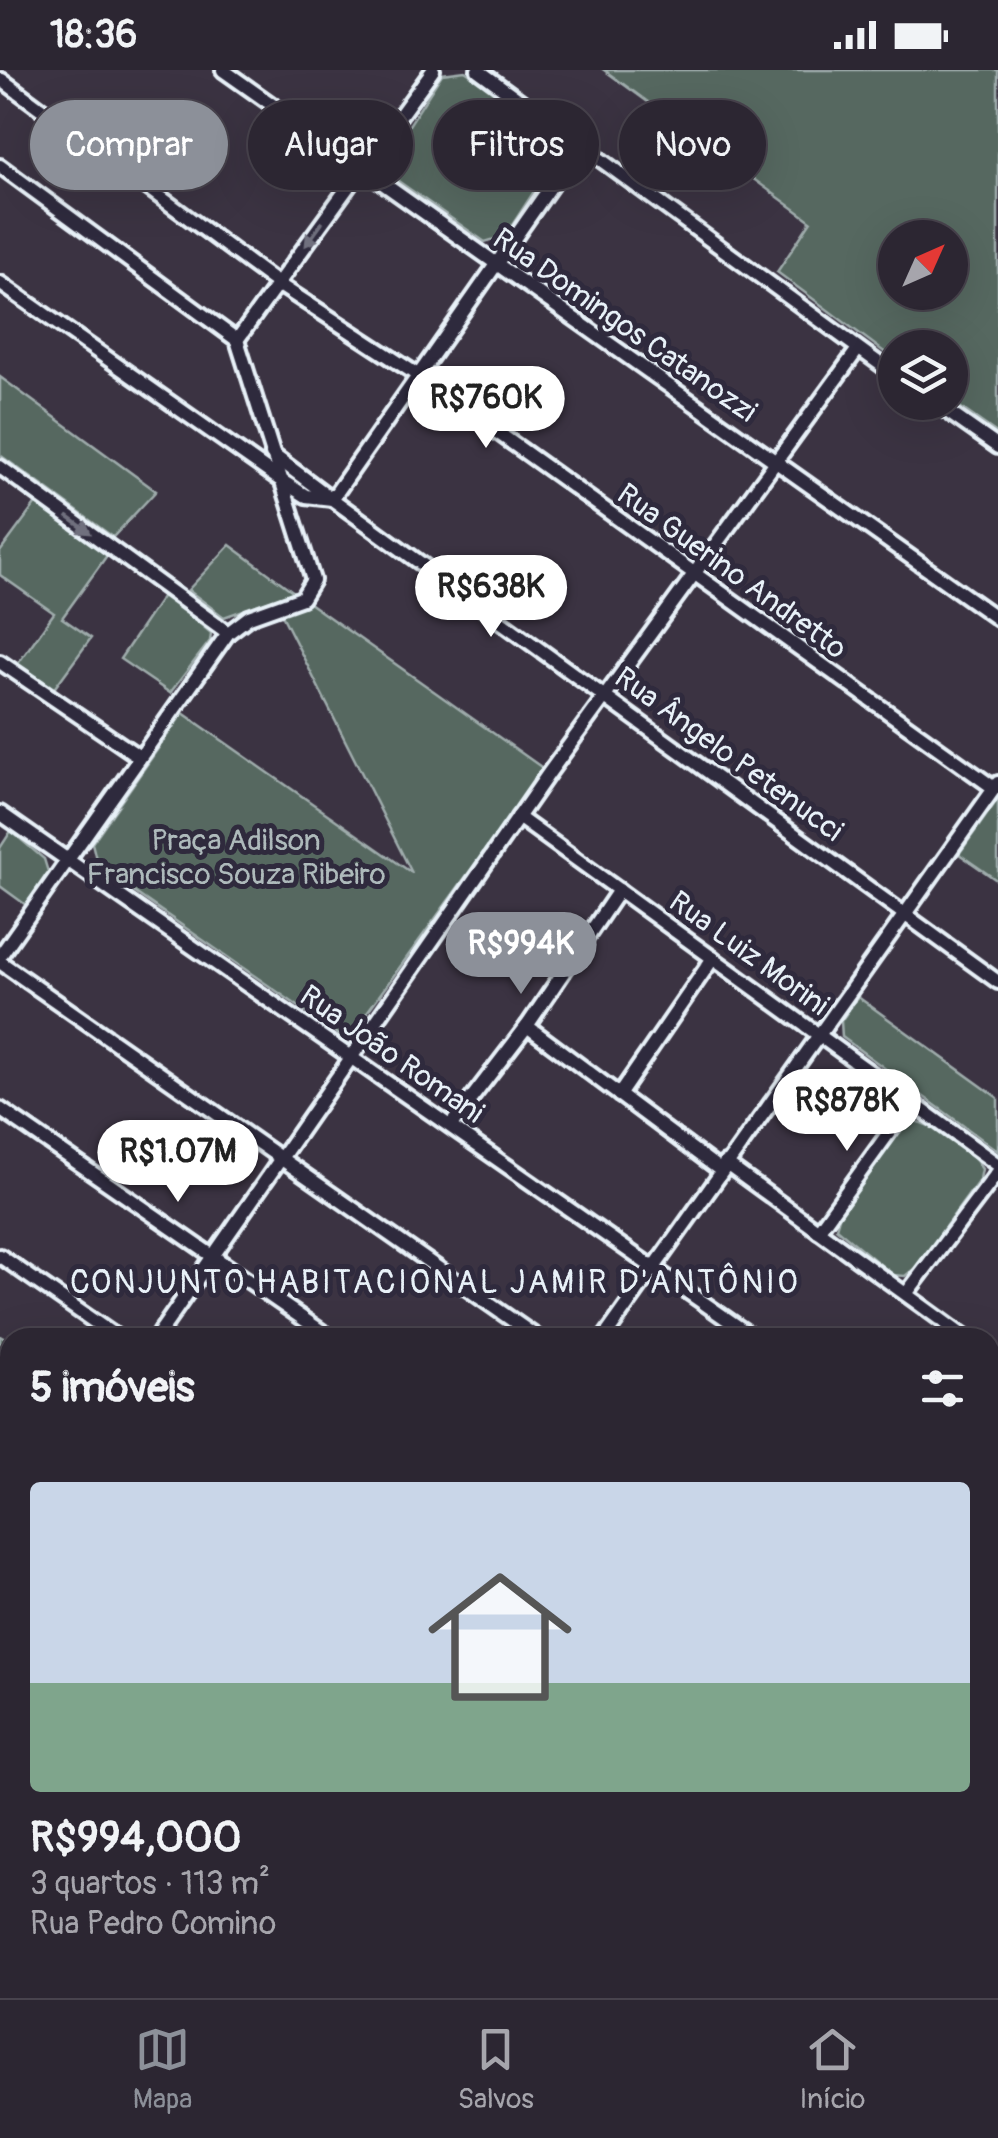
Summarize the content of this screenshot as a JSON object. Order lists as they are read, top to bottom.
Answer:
{
  "streets": {
    "street": [
      "Rua Domingos Catanozzi",
      "Rua Guerino Andretto",
      "Rua Ângelo Petenucci",
      "Rua Luiz Morini",
      "Rua João Romani"
    ]
  },
  "districts": ["CONJUNTO HABITACIONAL JAMIR D'ANTÔNIO"],
  "parks": ["Praça Adilson Francisco Souza Ribeiro"],
  "north": "top right",
  "page": {
    "status": "18:36",
    "chip": [
      "Comprar",
      "Alugar",
      "Filtros",
      "Novo"
    ],
    "price": [
      "R$760K",
      "R$638K",
      "R$994K",
      "R$878K",
      "R$1.07M"
    ],
    "heading": "5 imóveis",
    "list": [
      {
        "name": "R$994,000",
        "note": "3 quartos · 113 m² · Rua Pedro Comino"
      }
    ],
    "tabs": ["Mapa", "Salvos", "Início"]
  }
}
